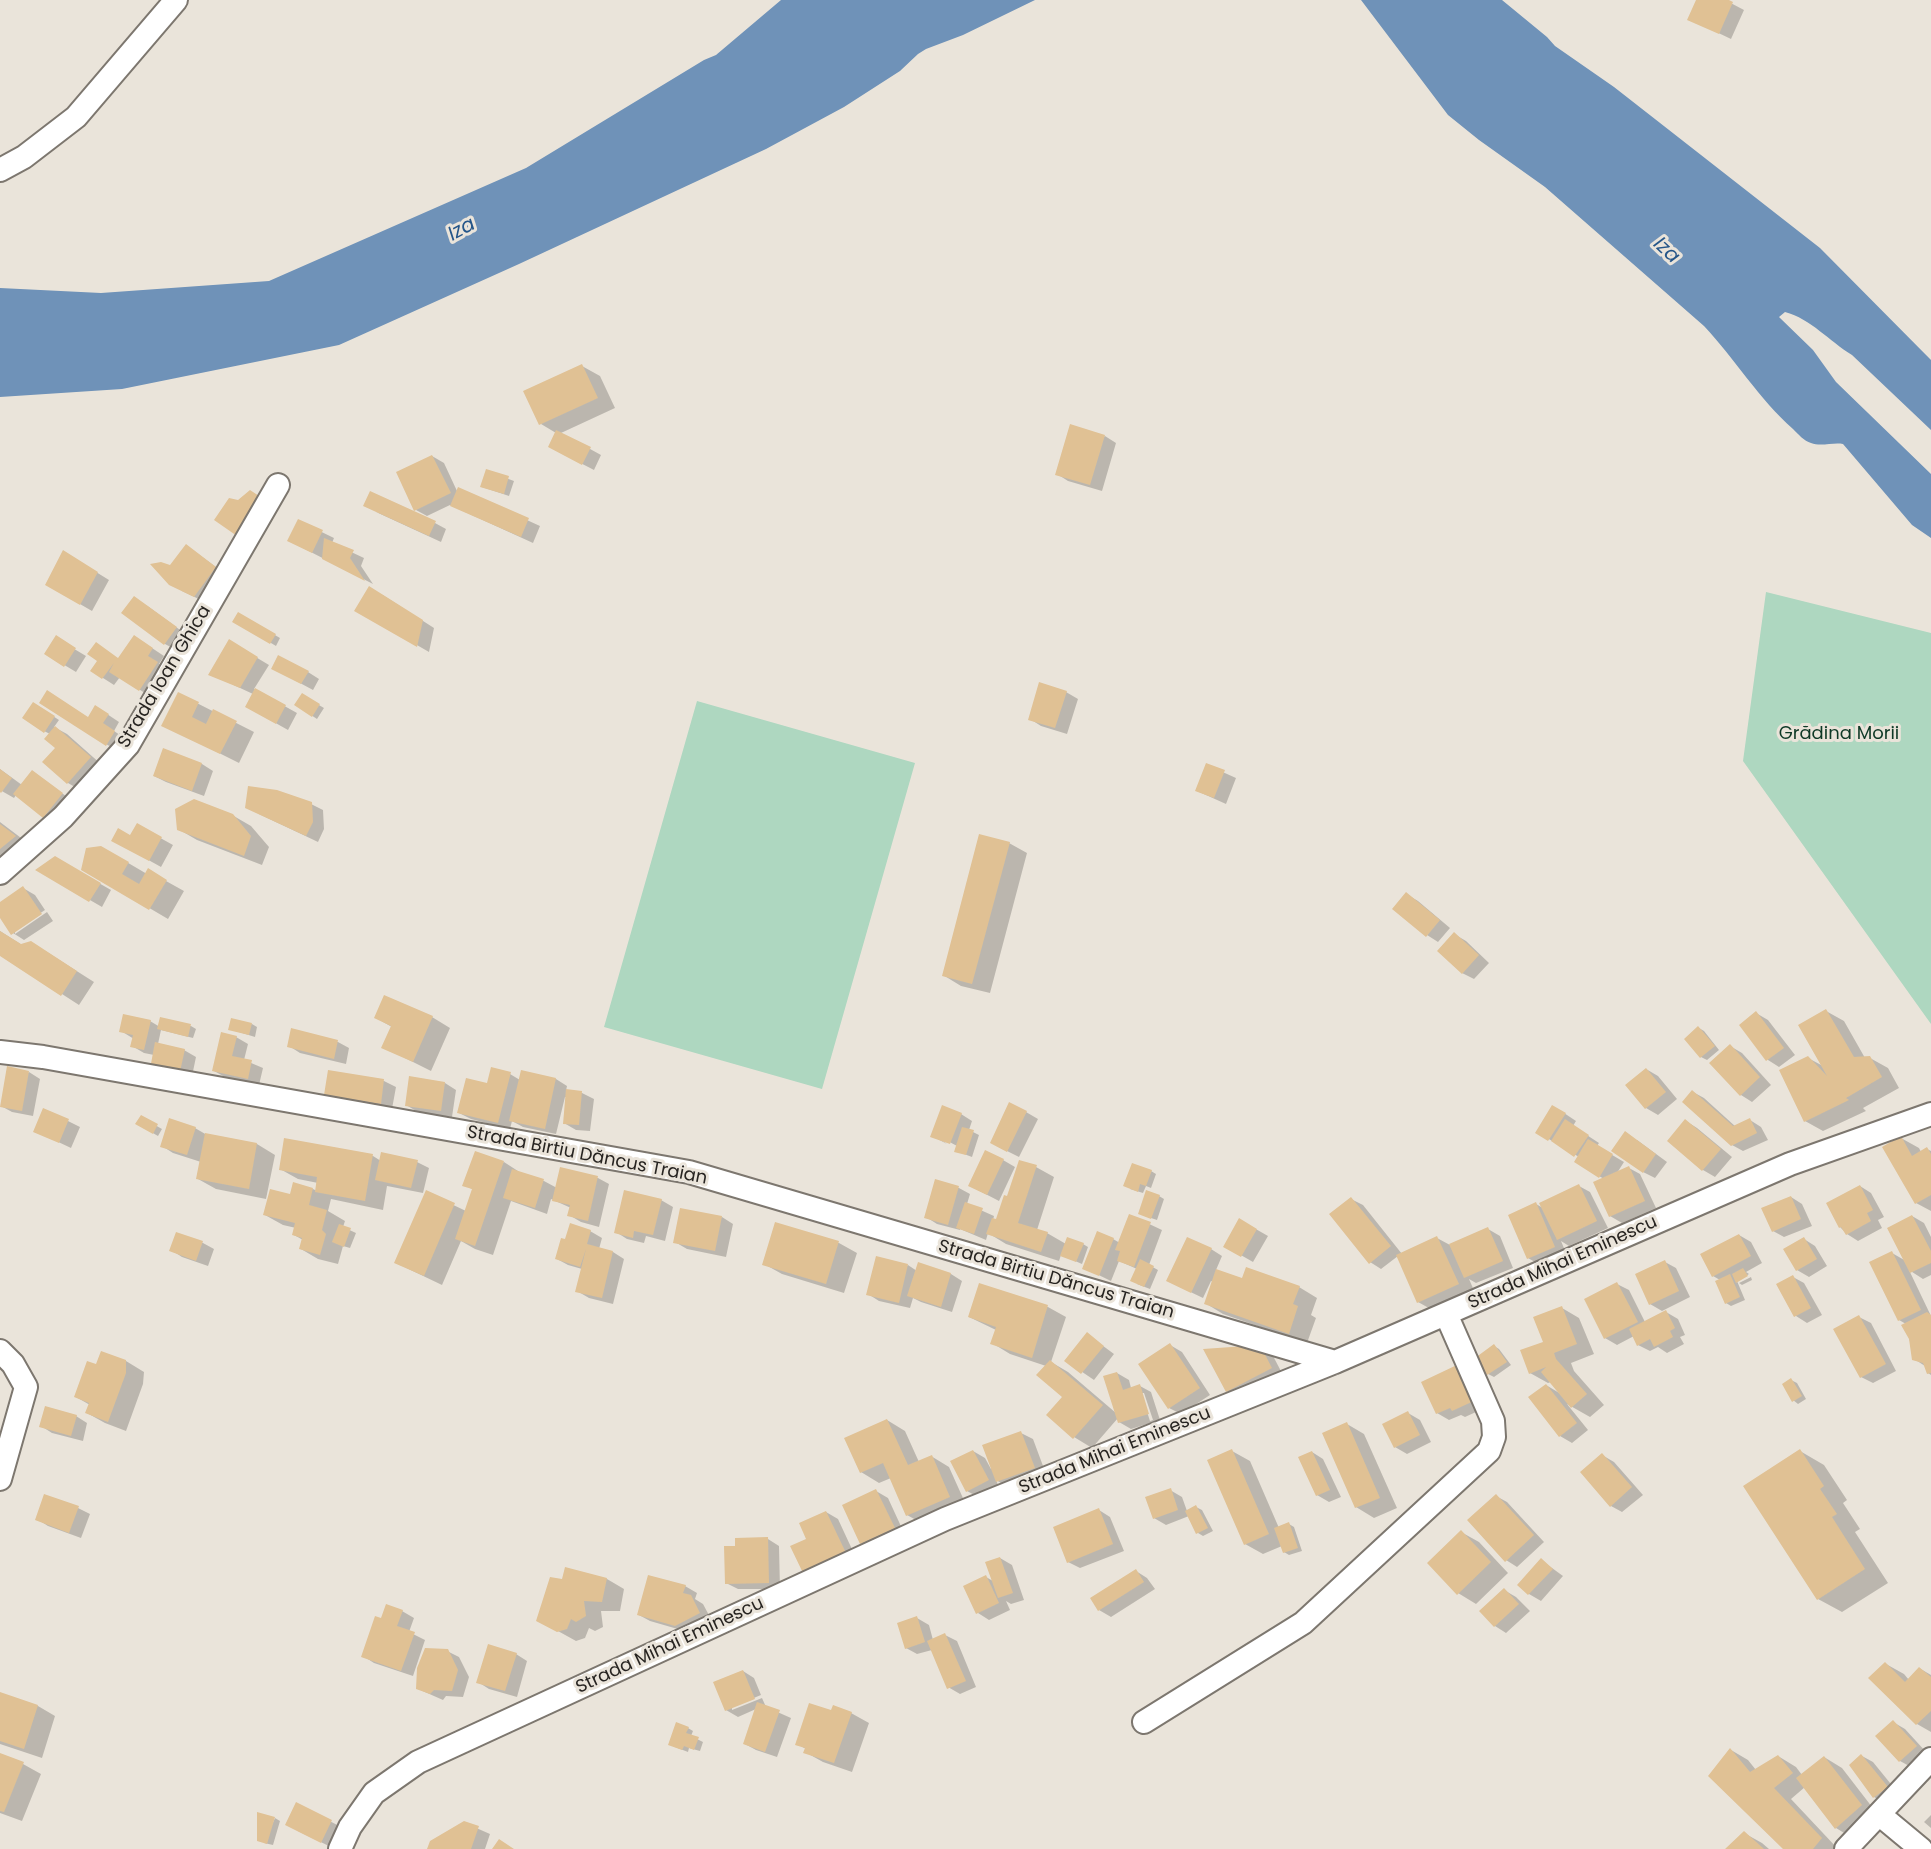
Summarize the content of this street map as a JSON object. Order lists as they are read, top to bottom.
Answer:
{
  "streets": {
    "street": ["Strada Ioan Ghica", "Strada Birtiu Dăncus Traian", "Strada Mihai Eminescu"]
  },
  "crossings": [
    ["Strada Birtiu Dăncus Traian", "Strada Mihai Eminescu"]
  ],
  "water": ["Iza"],
  "parks": ["Grădina Morii"]
}
